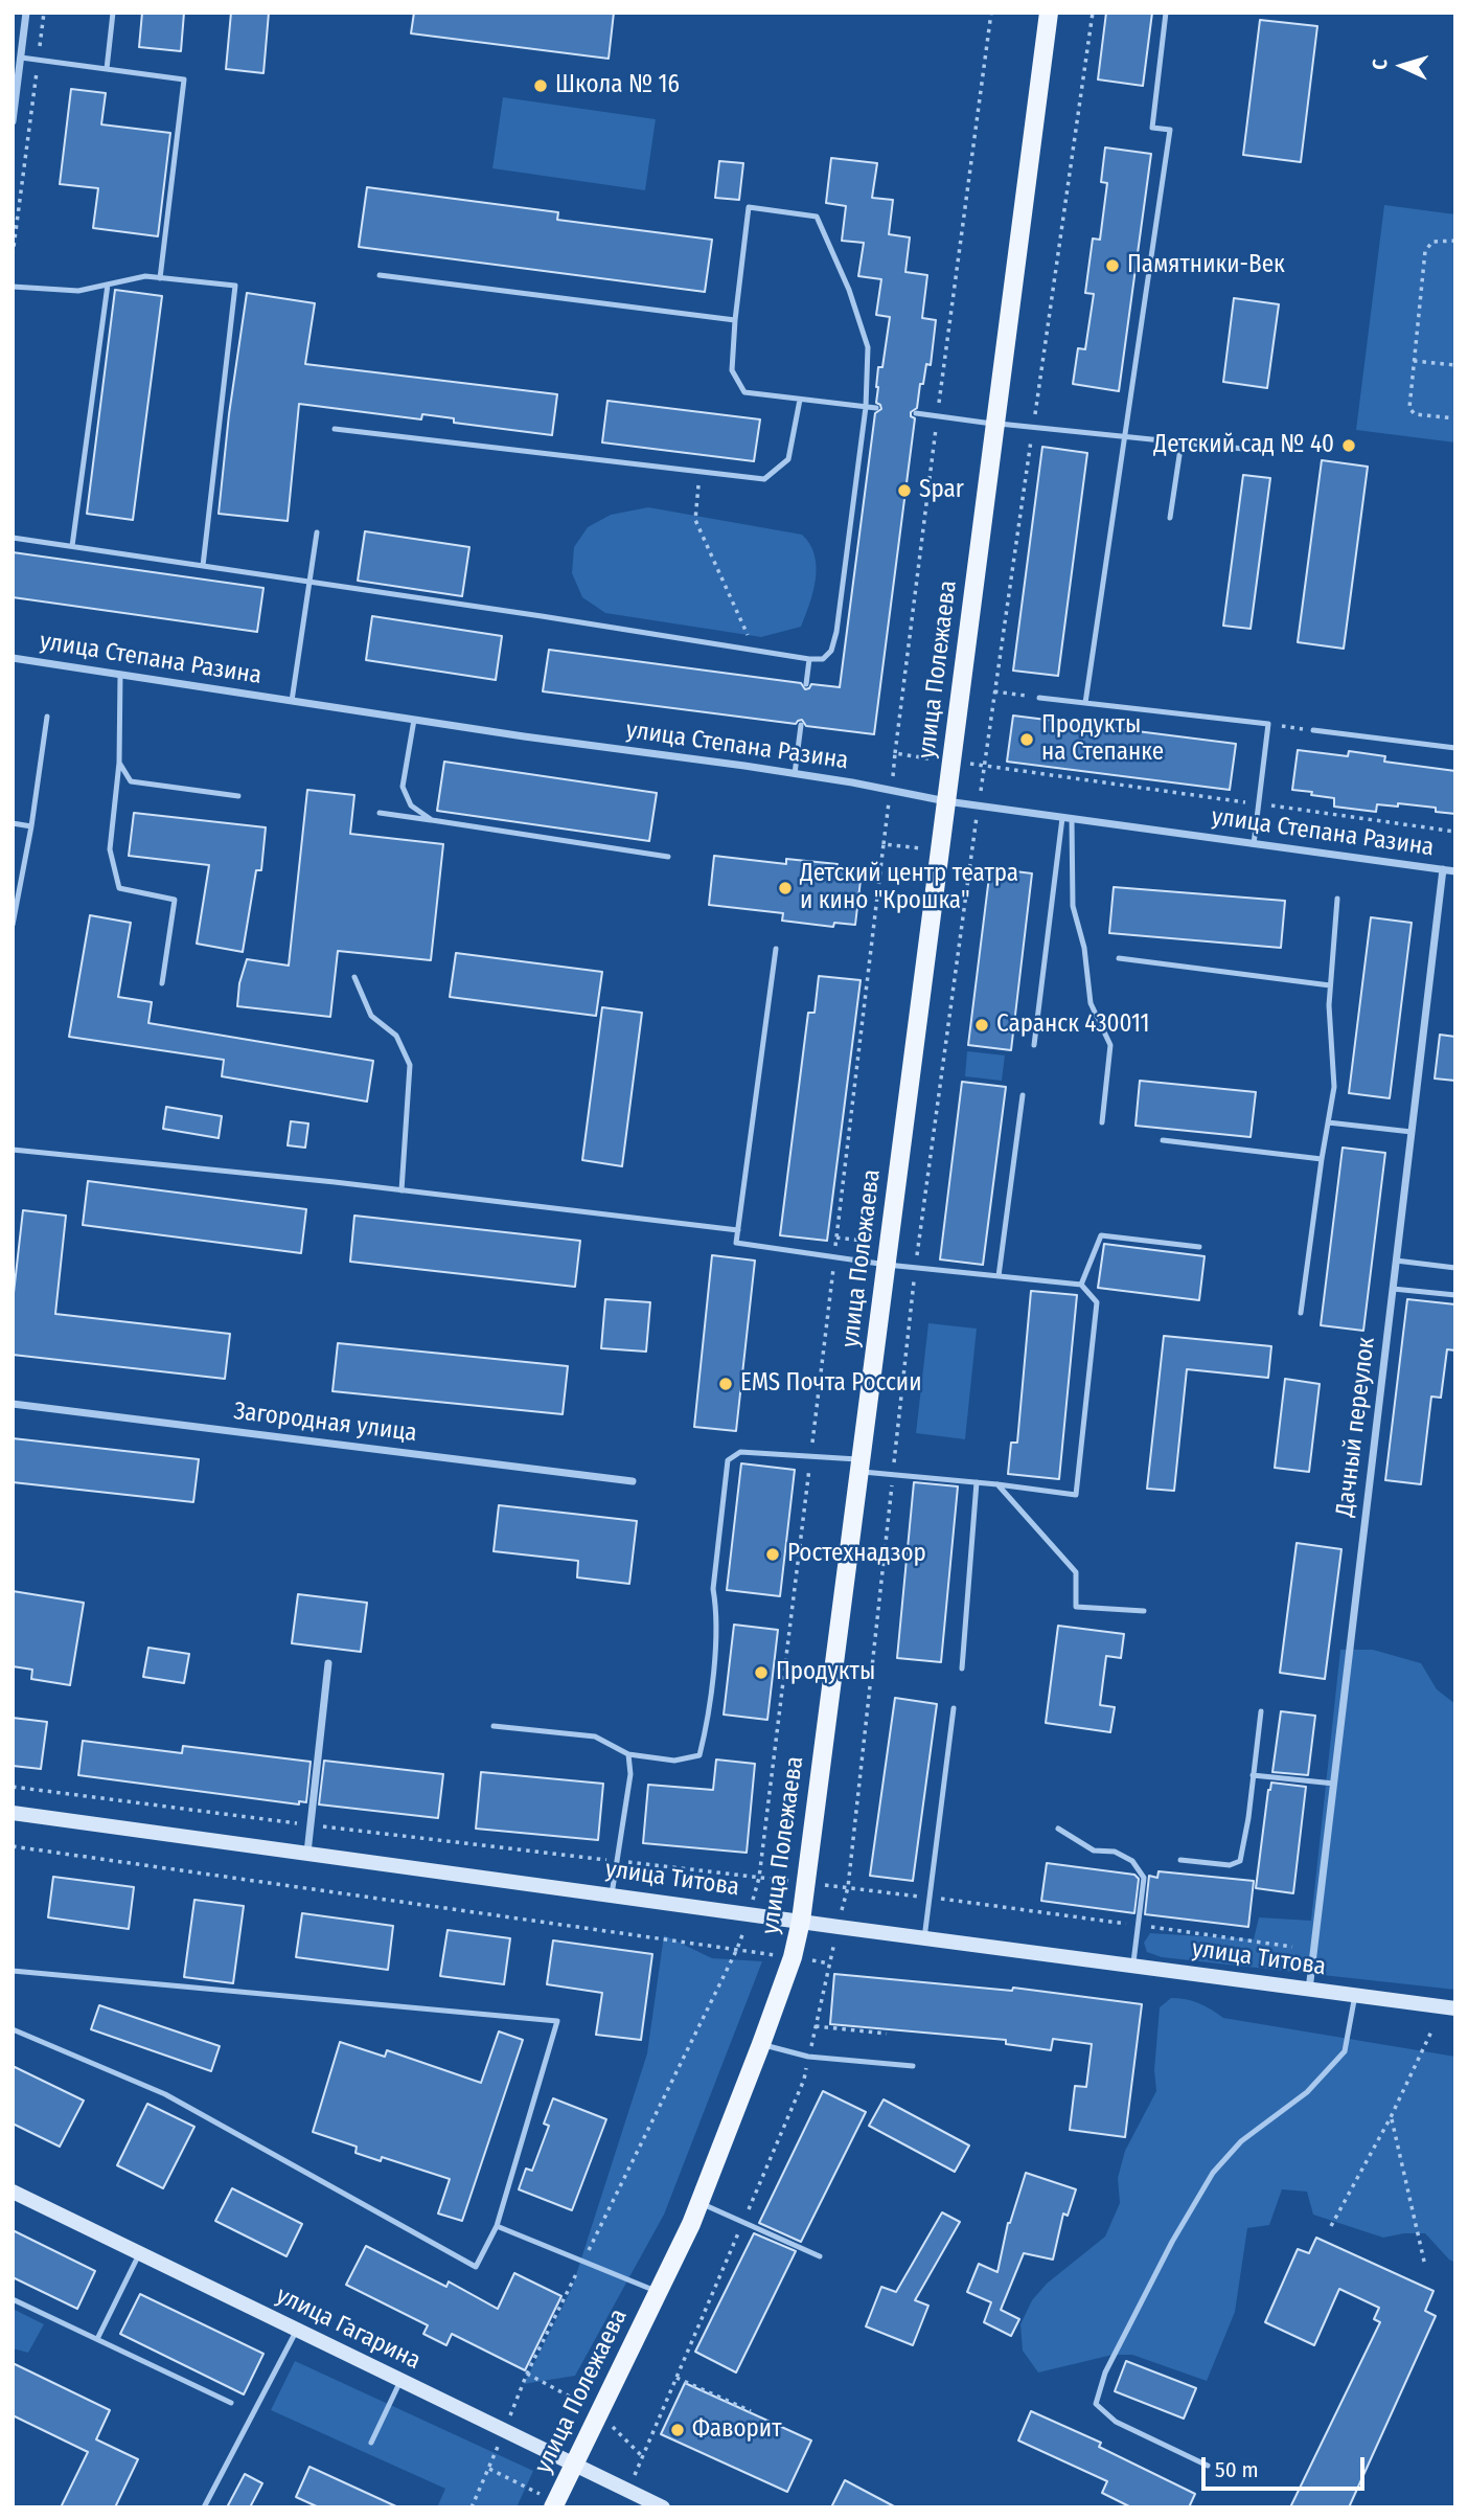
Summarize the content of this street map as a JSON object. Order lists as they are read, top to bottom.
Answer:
{
  "streets": {
    "main road": ["улица Полежаева", "улица Титова", "улица Гагарина"],
    "street": ["улица Степана Разина", "Загородная улица", "Дачный переулок"]
  },
  "crossings": [
    ["улица Степана Разина", "улица Полежаева"],
    ["улица Степана Разина", "Дачный переулок"],
    ["улица Полежаева", "улица Титова"],
    ["улица Полежаева", "улица Гагарина"],
    ["Дачный переулок", "улица Титова"]
  ],
  "places": [
    "Школа № 16",
    "Памятники-Век",
    "Детский сад № 40",
    "Spar",
    "Продукты на Степанке",
    "Детский центр театра и кино \"Крошка\"",
    "Саранск 430011",
    "EMS Почта России",
    "Ростехнадзор",
    "Продукты",
    "Фаворит"
  ],
  "scale_bar": "50 m",
  "north": "left"
}
